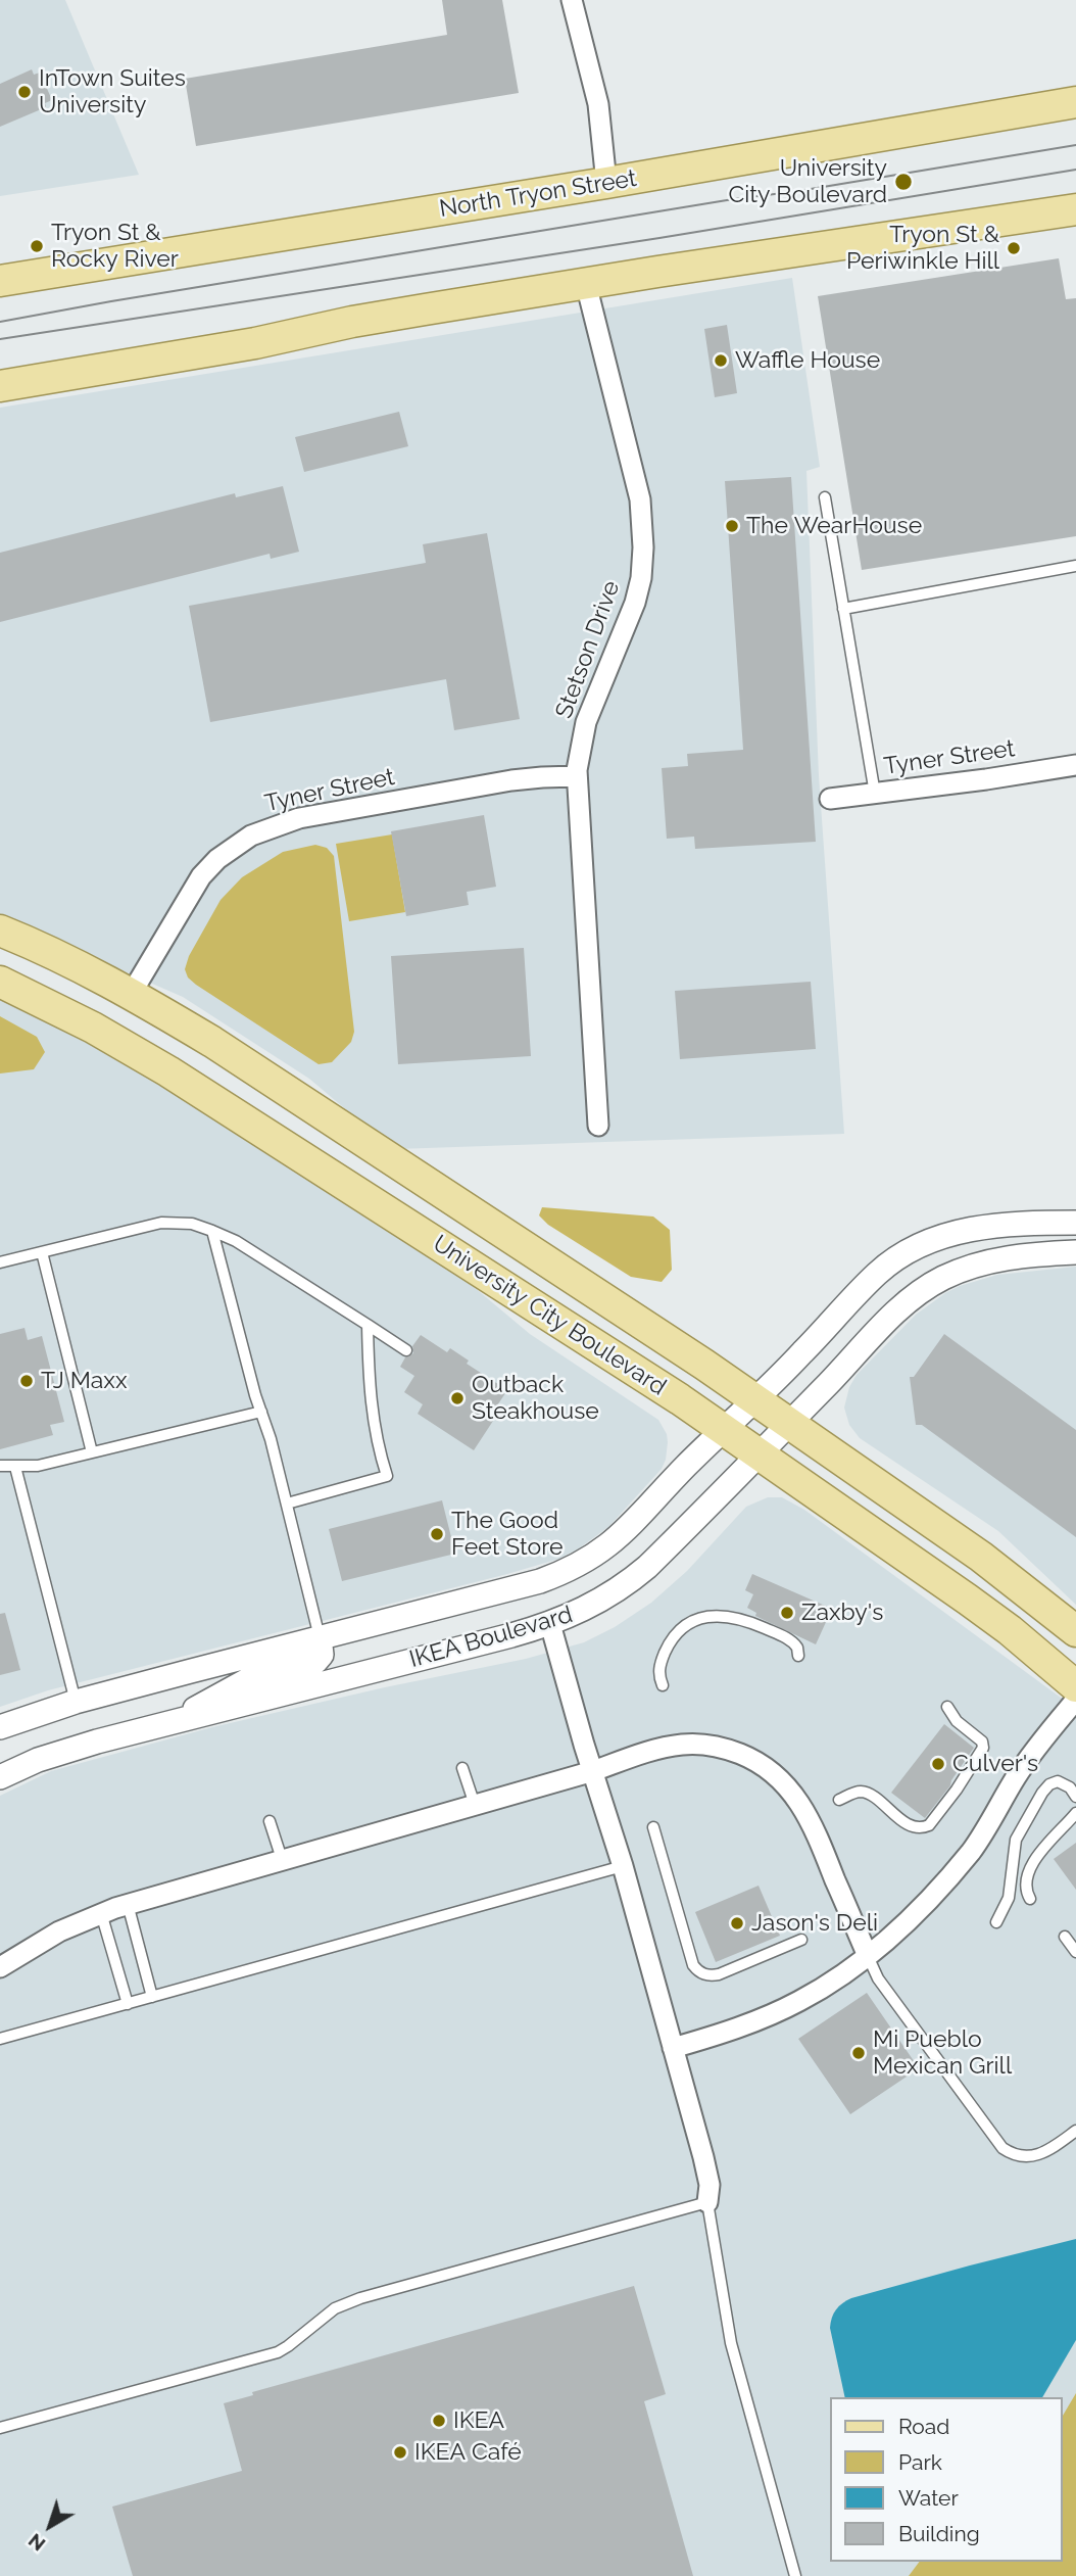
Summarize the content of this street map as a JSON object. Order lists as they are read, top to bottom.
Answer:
{
  "streets": {
    "main road": ["North Tryon Street", "University City Boulevard"],
    "street": ["Stetson Drive", "Tyner Street", "IKEA Boulevard"]
  },
  "crossings": [
    ["Stetson Drive", "Tyner Street"],
    ["Tyner Street", "University City Boulevard"],
    ["University City Boulevard", "IKEA Boulevard"]
  ],
  "places": [
    "InTown Suites University",
    "University City Boulevard",
    "Tryon St & Rocky River",
    "Tryon St & Periwinkle Hill",
    "Waffle House",
    "The WearHouse",
    "TJ Maxx",
    "Outback Steakhouse",
    "The Good Feet Store",
    "Zaxby's",
    "Culver's",
    "Jason's Deli",
    "Mi Pueblo Mexican Grill",
    "IKEA",
    "IKEA Café"
  ],
  "legend": [
    "Road",
    "Park",
    "Water",
    "Building"
  ],
  "north": "bottom left"
}
